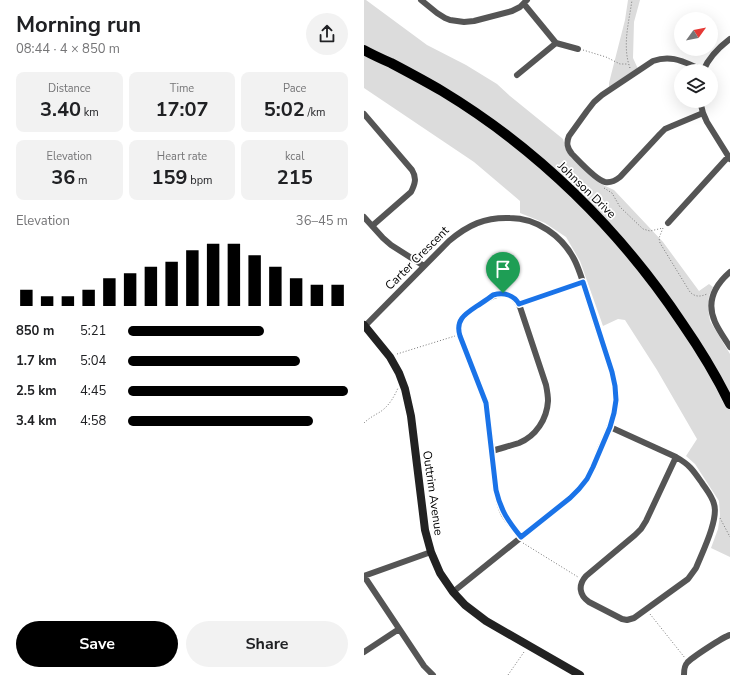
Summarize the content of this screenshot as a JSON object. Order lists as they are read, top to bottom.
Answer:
{
  "streets": {
    "main road": ["Johnson Drive"],
    "street": ["Carter Crescent", "Outtrim Avenue"]
  },
  "crossings": [
    ["Carter Crescent", "Outtrim Avenue"]
  ],
  "north": "top right",
  "page": {
    "heading": ["Morning run", "08:44 · 4 × 850 m"],
    "stats": [
      ["Distance", "3.40 km"],
      ["Time", "17:07"],
      ["Pace", "5:02 /km"],
      ["Elevation", "36 m"],
      ["Heart rate", "159 bpm"],
      ["kcal", "215"]
    ],
    "chart": ["Elevation", "36–45 m"],
    "list": [
      {
        "name": "850 m",
        "note": "5:21"
      },
      {
        "name": "1.7 km",
        "note": "5:04"
      },
      {
        "name": "2.5 km",
        "note": "4:45"
      },
      {
        "name": "3.4 km",
        "note": "4:58"
      }
    ],
    "buttons": ["Save", "Share"]
  }
}
